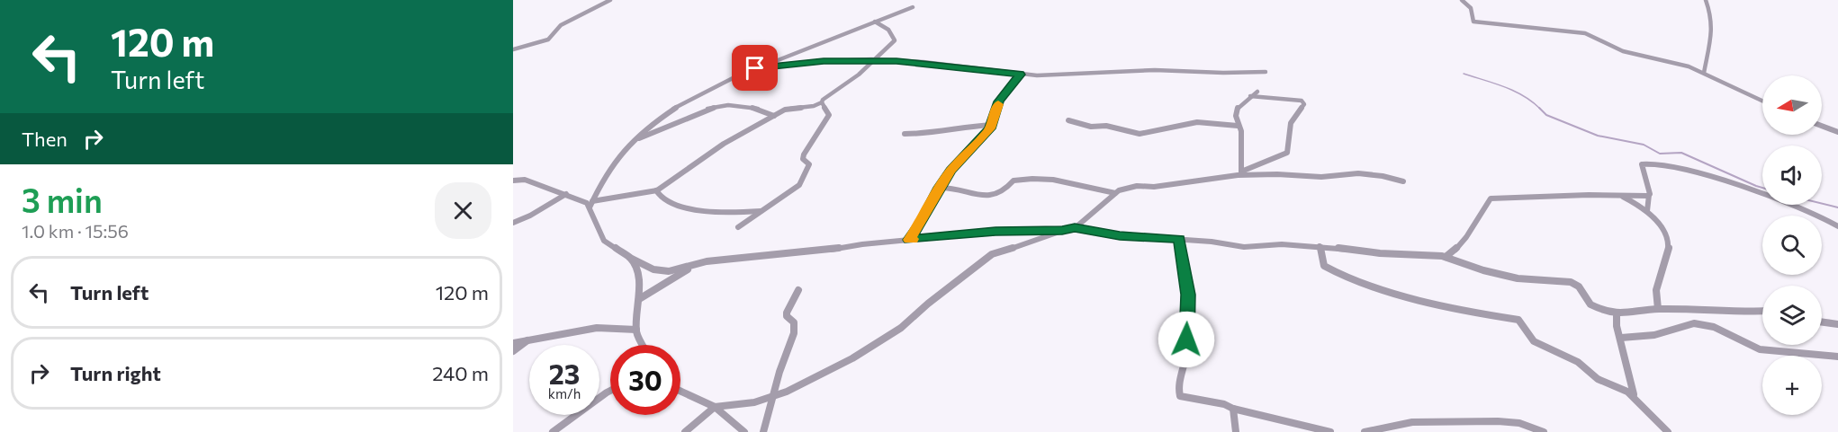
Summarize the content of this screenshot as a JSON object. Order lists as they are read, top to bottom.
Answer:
{
  "north": "left",
  "page": {
    "turn": ["120 m", "Turn left"],
    "map_buttons": "+",
    "then": "Then",
    "heading": ["3 min", "1.0 km · 15:56"],
    "list": [
      {
        "name": "Turn left",
        "value": "120 m"
      },
      {
        "name": "Turn right",
        "value": "240 m"
      }
    ],
    "speed": "23 km/h",
    "limit": "30"
  }
}
